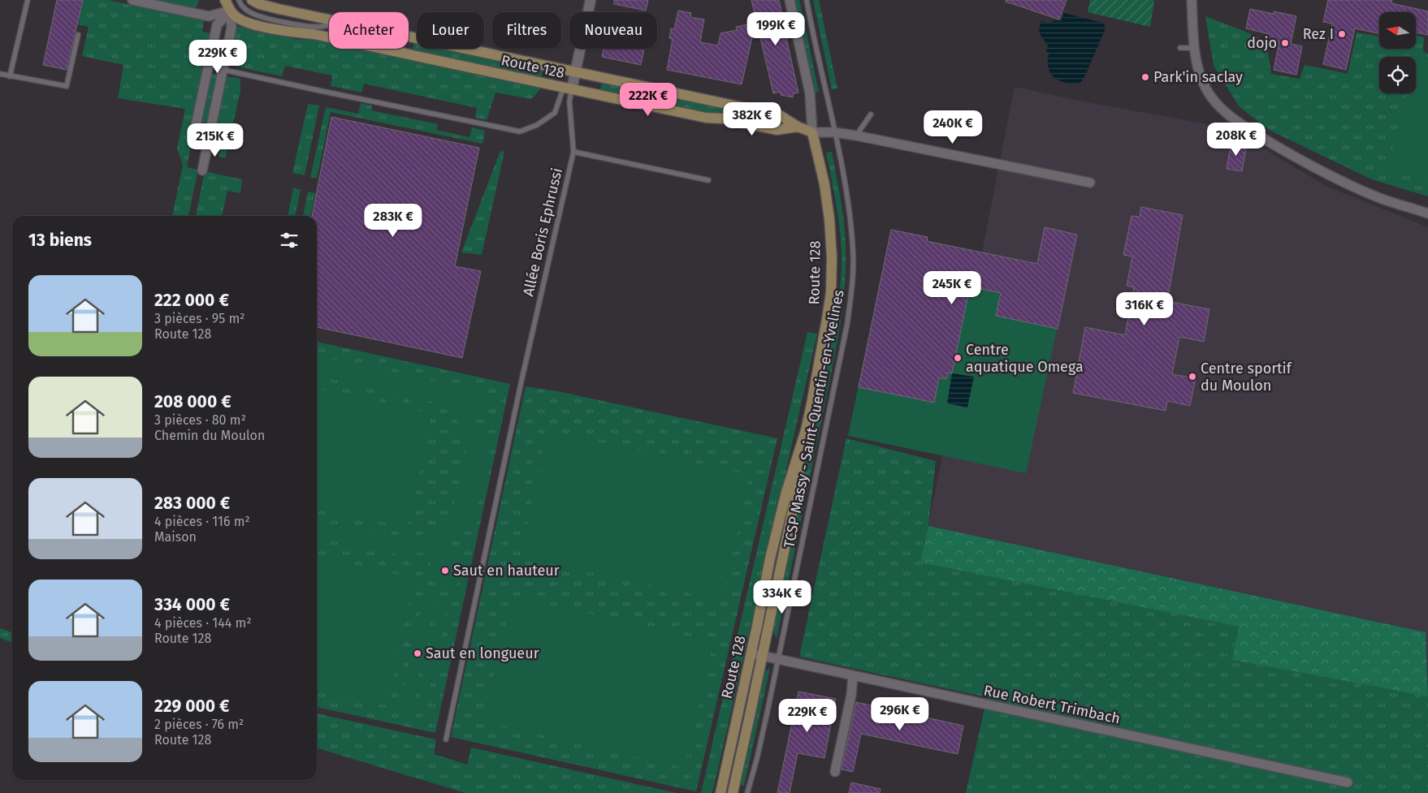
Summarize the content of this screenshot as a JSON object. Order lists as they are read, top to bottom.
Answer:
{
  "streets": {
    "main road": ["Route 128"],
    "street": ["Rue Robert Trimbach"],
    "lane": ["Allée Boris Ephrussi", "TCSP Massy - Saint-Quentin-en-Yvelines"]
  },
  "crossings": [
    ["Route 128", "Allée Boris Ephrussi"],
    ["Route 128", "Rue Robert Trimbach"],
    ["TCSP Massy - Saint-Quentin-en-Yvelines", "Rue Robert Trimbach"]
  ],
  "places": [
    "Rez I",
    "dojo",
    "Park'in saclay",
    "Centre aquatique Omega",
    "Centre sportif du Moulon",
    "Saut en hauteur",
    "Saut en longueur"
  ],
  "north": "left",
  "page": {
    "price": [
      "199K €",
      "229K €",
      "222K €",
      "382K €",
      "240K €",
      "208K €",
      "215K €",
      "283K €",
      "245K €",
      "316K €",
      "334K €",
      "296K €",
      "229K €"
    ],
    "chip": [
      "Acheter",
      "Louer",
      "Filtres",
      "Nouveau"
    ],
    "heading": "13 biens",
    "list": [
      {
        "name": "222 000 €",
        "note": "3 pièces · 95 m² · Route 128"
      },
      {
        "name": "208 000 €",
        "note": "3 pièces · 80 m² · Chemin du Moulon"
      },
      {
        "name": "283 000 €",
        "note": "4 pièces · 116 m² · Maison"
      },
      {
        "name": "334 000 €",
        "note": "4 pièces · 144 m² · Route 128"
      },
      {
        "name": "229 000 €",
        "note": "2 pièces · 76 m² · Route 128"
      }
    ]
  }
}
